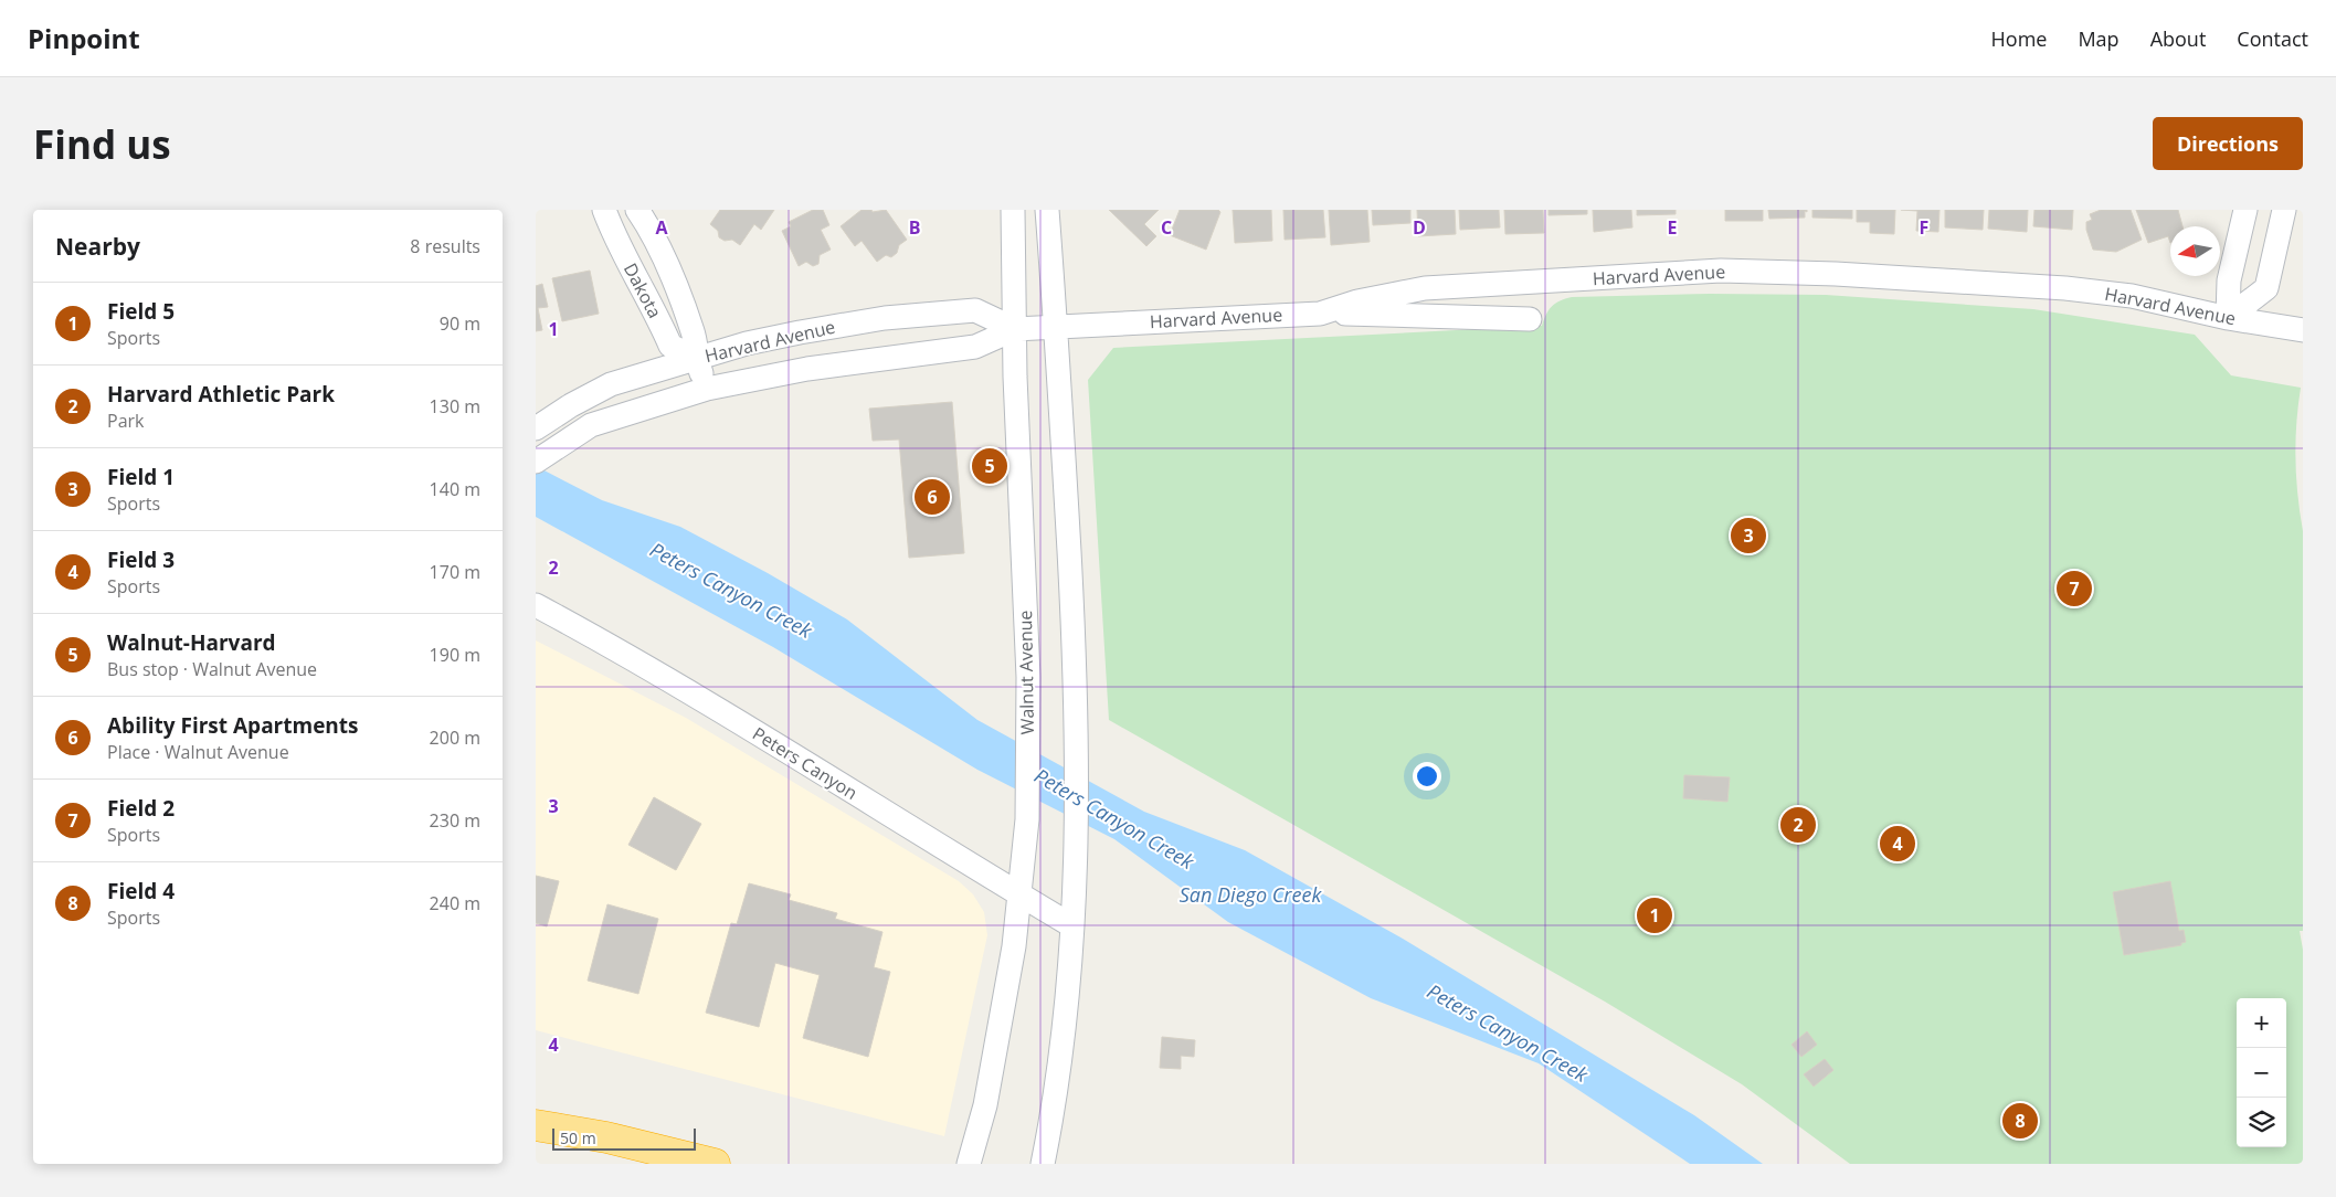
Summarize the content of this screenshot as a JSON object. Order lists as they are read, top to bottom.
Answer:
{
  "streets": {
    "main road": [
      "Harvard Avenue",
      "Dakota",
      "Walnut Avenue",
      "Peters Canyon"
    ]
  },
  "crossings": [
    ["Harvard Avenue", "Dakota"],
    ["Harvard Avenue", "Walnut Avenue"],
    ["Walnut Avenue", "Peters Canyon"]
  ],
  "water": ["Peters Canyon Creek", "San Diego Creek"],
  "scale_bar": "50 m",
  "north": "left",
  "page": {
    "header": "Pinpoint",
    "nav": [
      "Home",
      "Map",
      "About",
      "Contact"
    ],
    "buttons": "Directions",
    "title": "Find us",
    "heading": ["Nearby", "8 results"],
    "list": [
      {
        "mark": "1",
        "name": "Field 5",
        "note": "Sports",
        "value": "90 m"
      },
      {
        "mark": "2",
        "name": "Harvard Athletic Park",
        "note": "Park",
        "value": "130 m"
      },
      {
        "mark": "3",
        "name": "Field 1",
        "note": "Sports",
        "value": "140 m"
      },
      {
        "mark": "4",
        "name": "Field 3",
        "note": "Sports",
        "value": "170 m"
      },
      {
        "mark": "5",
        "name": "Walnut-Harvard",
        "note": "Bus stop · Walnut Avenue",
        "value": "190 m"
      },
      {
        "mark": "6",
        "name": "Ability First Apartments",
        "note": "Place · Walnut Avenue",
        "value": "200 m"
      },
      {
        "mark": "7",
        "name": "Field 2",
        "note": "Sports",
        "value": "230 m"
      },
      {
        "mark": "8",
        "name": "Field 4",
        "note": "Sports",
        "value": "240 m"
      }
    ],
    "pins": [
      "5",
      "6",
      "3",
      "7",
      "2",
      "4",
      "1",
      "8"
    ],
    "map_buttons": ["+", "−"],
    "scale": "50 m"
  },
  "grid": {
    "columns": [
      "A",
      "B",
      "C",
      "D",
      "E",
      "F"
    ],
    "rows": [
      "1",
      "2",
      "3",
      "4"
    ]
  }
}
